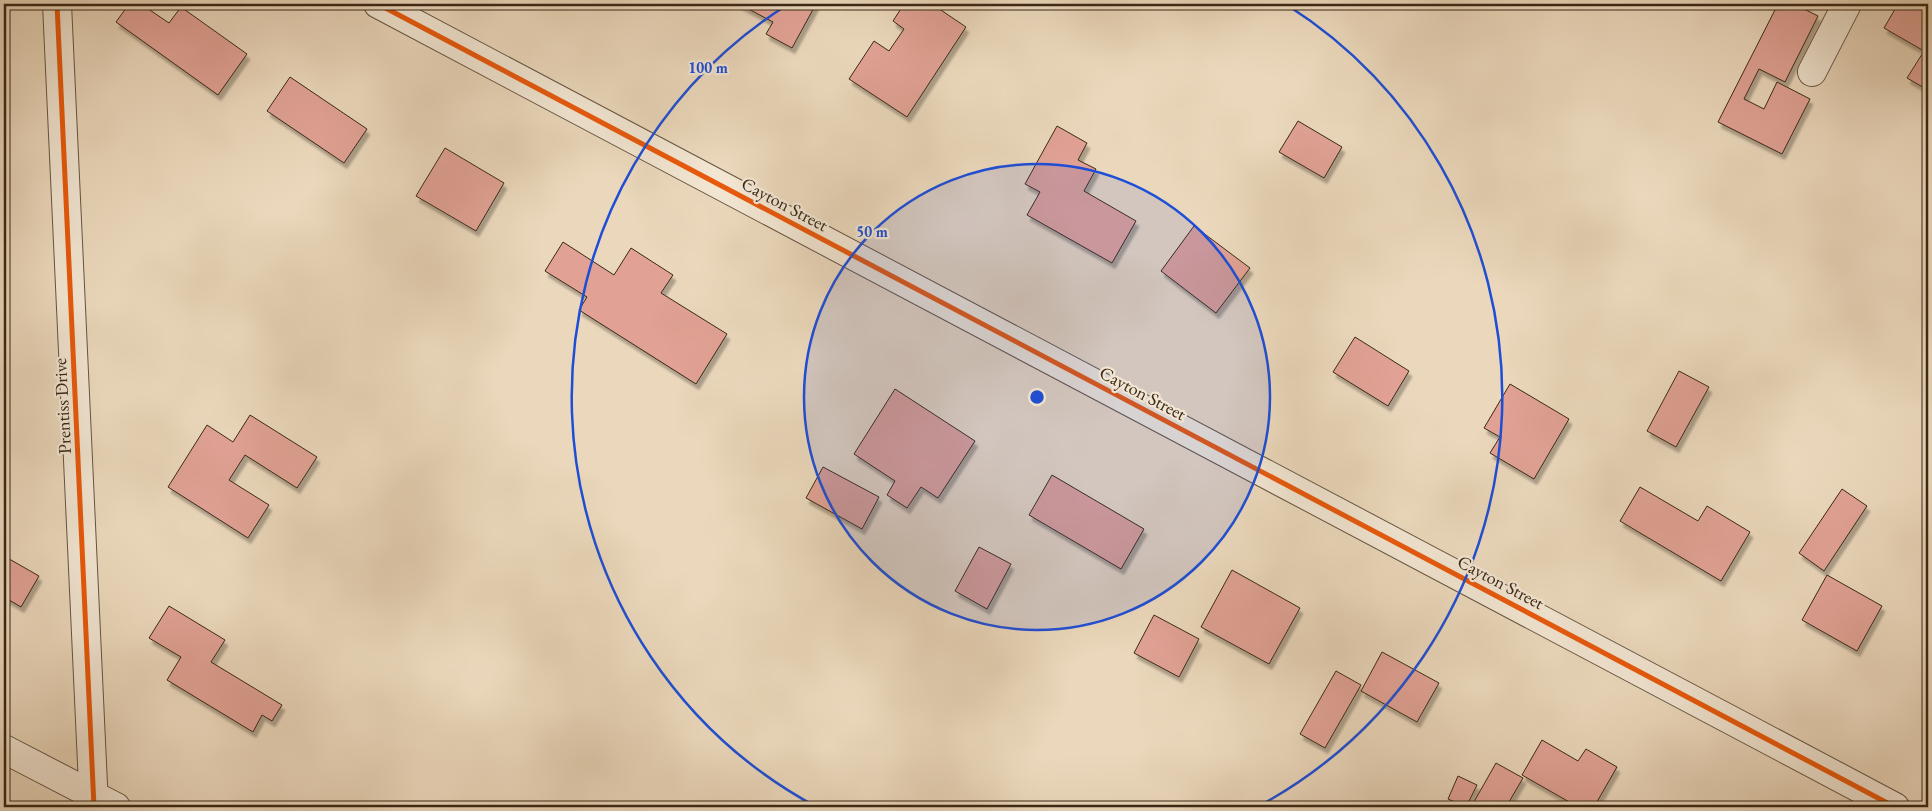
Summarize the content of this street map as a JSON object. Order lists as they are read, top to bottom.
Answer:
{
  "streets": {
    "street": ["Cayton Street", "Prentiss Drive"]
  },
  "rings": ["100 m", "50 m"]
}
